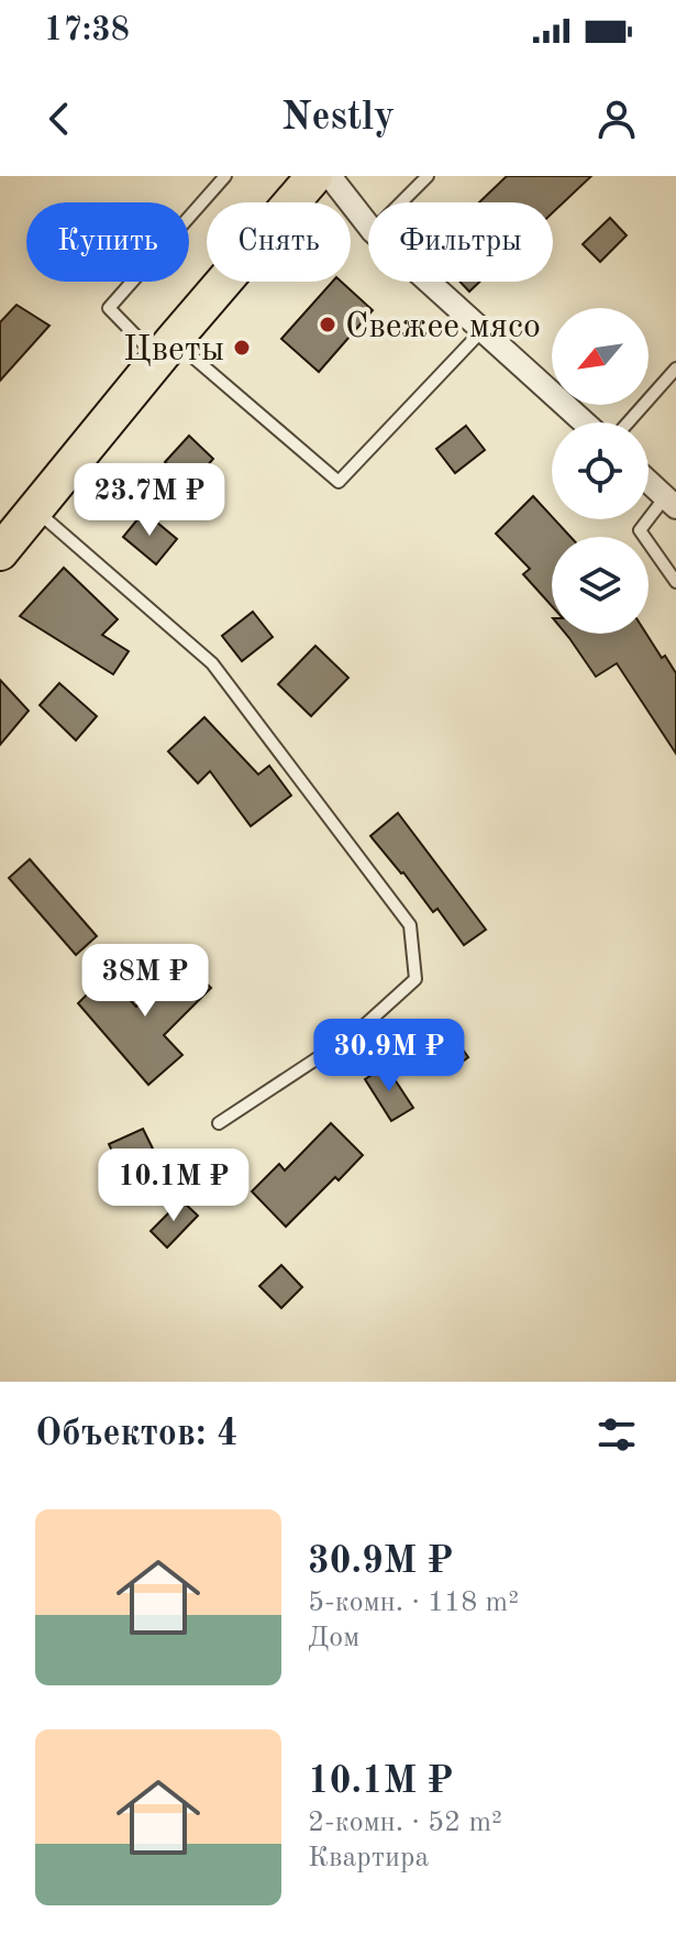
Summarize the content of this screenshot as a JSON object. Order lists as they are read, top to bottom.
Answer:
{
  "places": ["Свежее мясо", "Цветы"],
  "north": "bottom left",
  "page": {
    "status": "17:38",
    "header": "Nestly",
    "chip": ["Купить", "Снять", "Фильтры"],
    "price": [
      "23.7M ₽",
      "38M ₽",
      "30.9M ₽",
      "10.1M ₽"
    ],
    "heading": "Объектов: 4",
    "list": [
      {
        "name": "30.9M ₽",
        "note": "5-комн. · 118 m² · Дом"
      },
      {
        "name": "10.1M ₽",
        "note": "2-комн. · 52 m² · Квартира"
      }
    ]
  }
}
